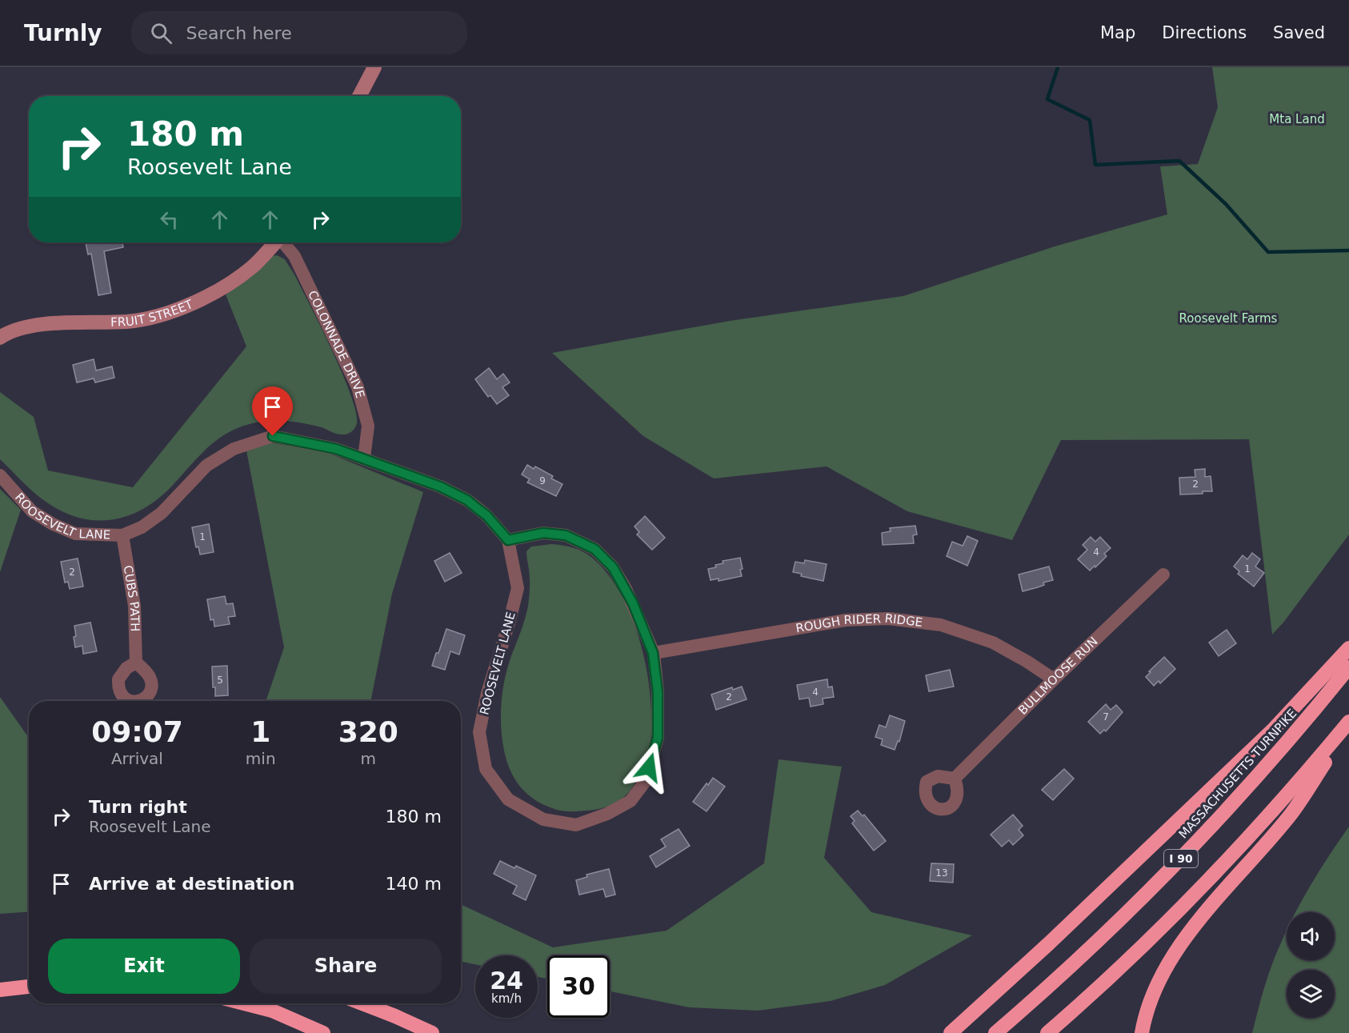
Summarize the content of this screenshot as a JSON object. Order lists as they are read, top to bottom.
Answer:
{
  "streets": {
    "highway": ["MASSACHUSETTS TURNPIKE", "I 90"],
    "street": [
      "FRUIT STREET",
      "COLONNADE DRIVE",
      "ROOSEVELT LANE",
      "CUBS PATH",
      "ROUGH RIDER RIDGE",
      "BULLMOOSE RUN"
    ]
  },
  "crossings": [
    ["COLONNADE DRIVE", "ROOSEVELT LANE"],
    ["ROOSEVELT LANE", "CUBS PATH"],
    ["ROOSEVELT LANE", "ROUGH RIDER RIDGE"],
    ["ROUGH RIDER RIDGE", "BULLMOOSE RUN"]
  ],
  "parks": ["Mta Land", "Roosevelt Farms"],
  "house_numbers": [
    "9",
    "2",
    "1",
    "4",
    "1",
    "2",
    "5",
    "4",
    "2",
    "7",
    "13"
  ],
  "page": {
    "header": "Turnly",
    "search": "Search here",
    "nav": ["Map", "Directions", "Saved"],
    "turn": ["180 m", "Roosevelt Lane"],
    "eta": [
      "09:07",
      "Arrival",
      "1",
      "min",
      "320",
      "m"
    ],
    "list": [
      {
        "name": "Turn right",
        "note": "Roosevelt Lane",
        "value": "180 m"
      },
      {
        "name": "Arrive at destination",
        "value": "140 m"
      }
    ],
    "buttons": ["Exit", "Share"],
    "speed": "24 km/h",
    "limit": "30"
  }
}
